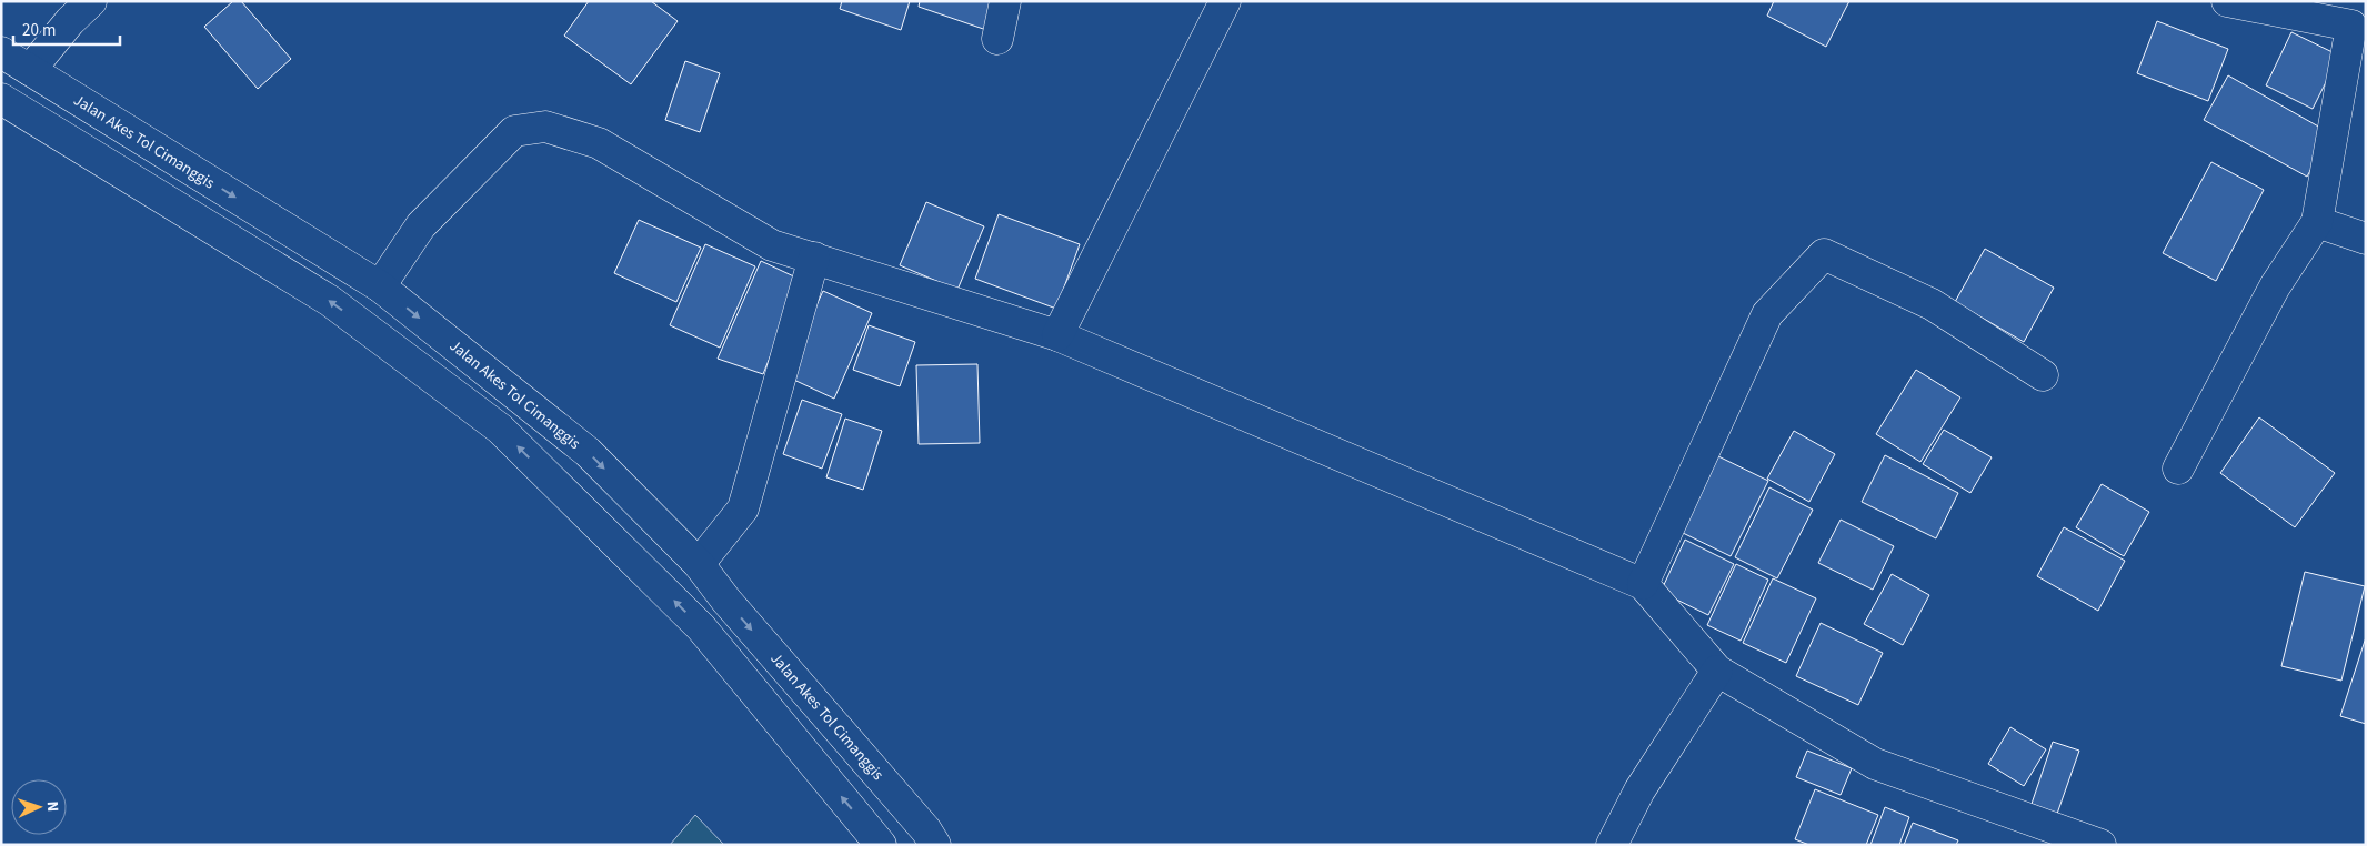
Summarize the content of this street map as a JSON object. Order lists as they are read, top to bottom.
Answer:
{
  "streets": {
    "street": ["Jalan Akes Tol Cimanggis"]
  },
  "scale_bar": "20 m",
  "north": "right"
}
